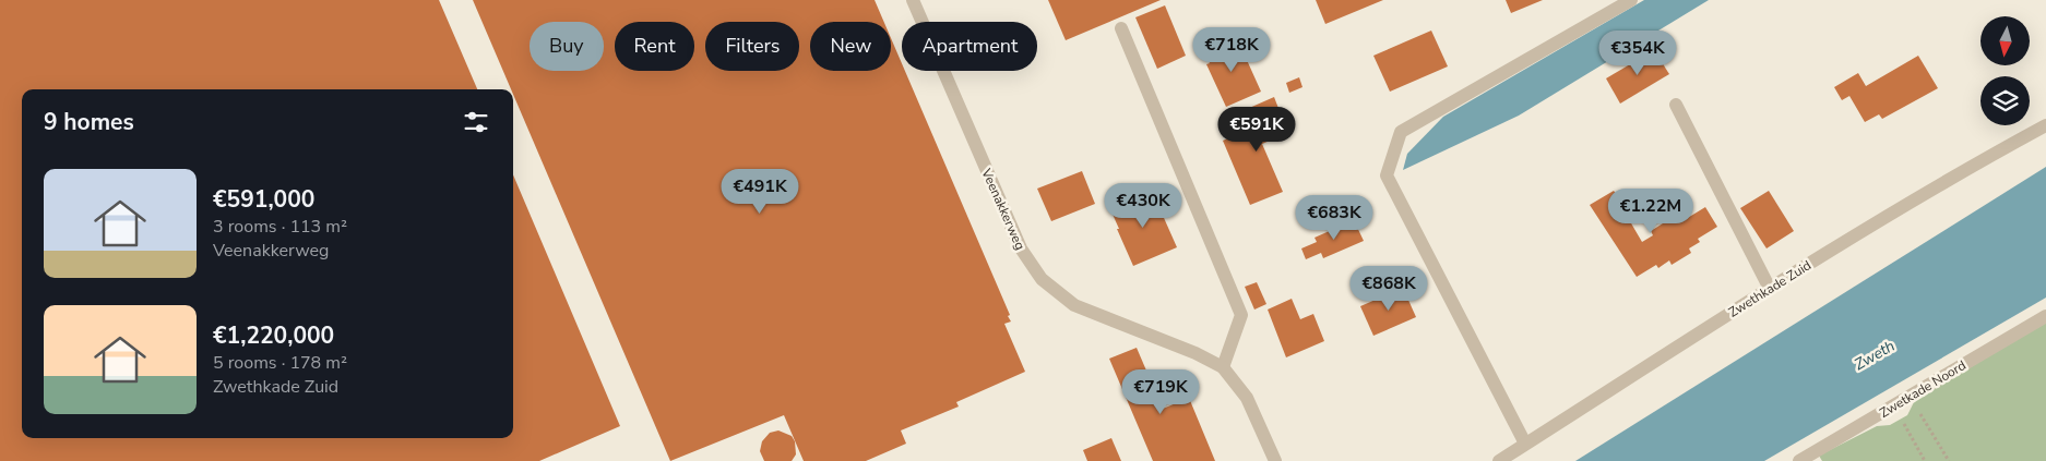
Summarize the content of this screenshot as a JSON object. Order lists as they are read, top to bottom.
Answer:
{
  "streets": {
    "street": ["Veenakkerweg", "Zwethkade Zuid", "Zwetkade Noord"]
  },
  "water": ["Zweth"],
  "north": "bottom",
  "page": {
    "chip": [
      "Buy",
      "Rent",
      "Filters",
      "New",
      "Apartment"
    ],
    "price": [
      "€718K",
      "€354K",
      "€591K",
      "€491K",
      "€430K",
      "€1.22M",
      "€683K",
      "€868K",
      "€719K"
    ],
    "heading": "9 homes",
    "list": [
      {
        "name": "€591,000",
        "note": "3 rooms · 113 m² · Veenakkerweg"
      },
      {
        "name": "€1,220,000",
        "note": "5 rooms · 178 m² · Zwethkade Zuid"
      }
    ]
  }
}
